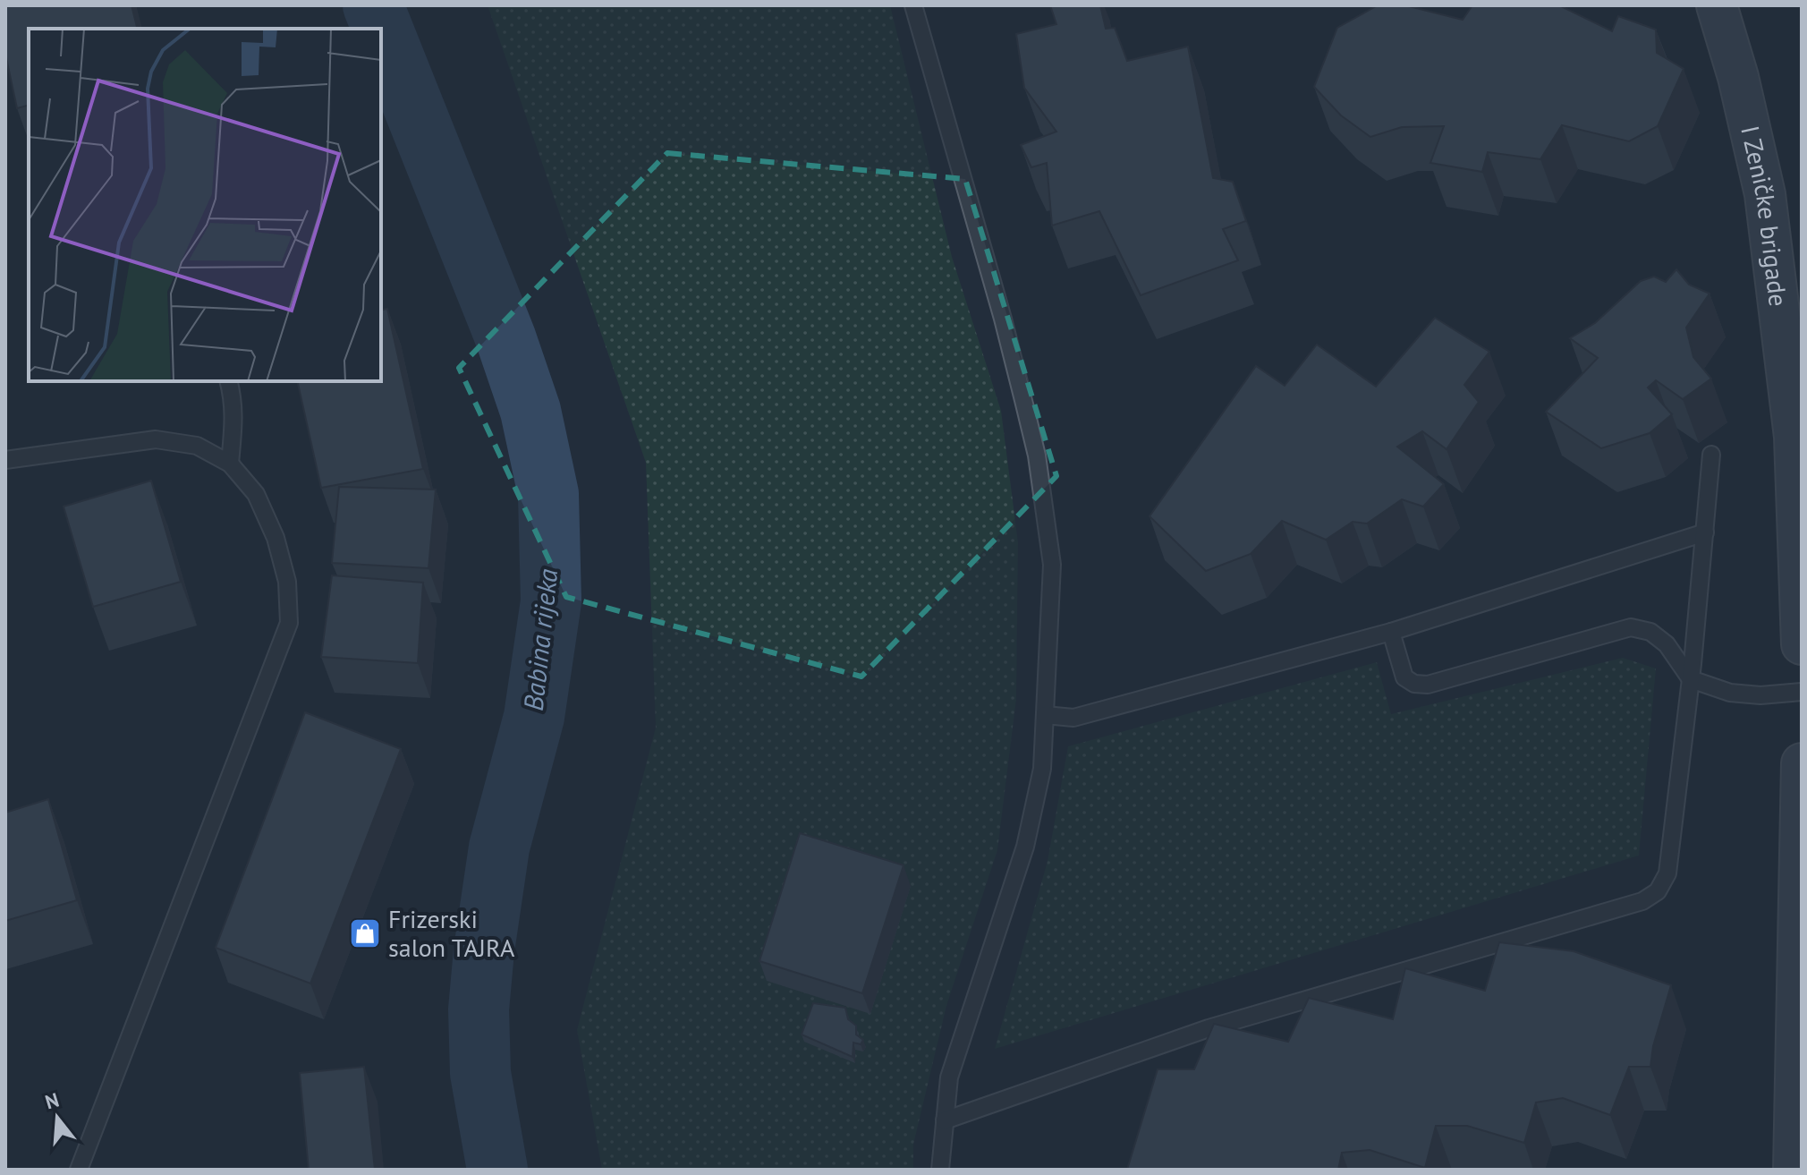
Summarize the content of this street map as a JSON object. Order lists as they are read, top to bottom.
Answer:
{
  "streets": {
    "street": ["I Zeničke brigade"]
  },
  "water": ["Babina rijeka"],
  "places": {
    "shop": ["Frizerski salon TAJRA"]
  },
  "north": "top"
}
